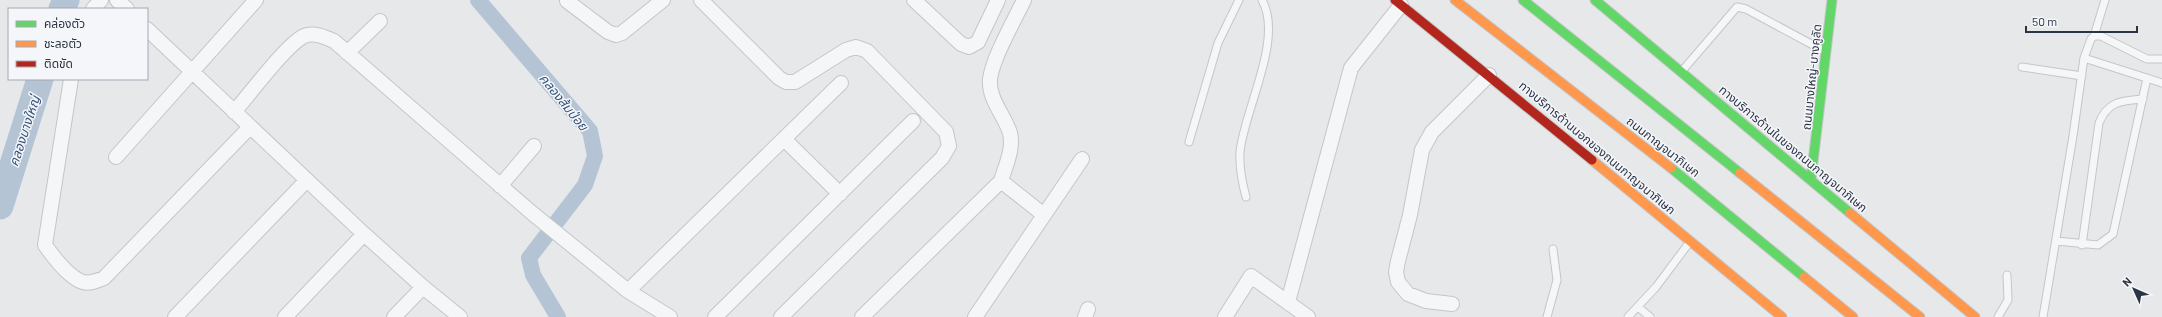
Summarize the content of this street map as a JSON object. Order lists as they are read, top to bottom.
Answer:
{
  "streets": {
    "main road": [
      "ถนนบางใหญ่-บางคูลัด",
      "ถนนกาญจนาภิเษก",
      "ทางบริการด้านนอกของถนนกาญจนาภิเษก",
      "ทางบริการด้านในของถนนกาญจนาภิเษก"
    ]
  },
  "crossings": [
    ["ถนนบางใหญ่-บางคูลัด", "ทางบริการด้านในของถนนกาญจนาภิเษก"]
  ],
  "water": ["คลองส้มป่อย", "คลองบางใหญ่"],
  "legend": ["คล่องตัว", "ชะลอตัว", "ติดขัด"],
  "scale_bar": "50 m",
  "north": "top left"
}
